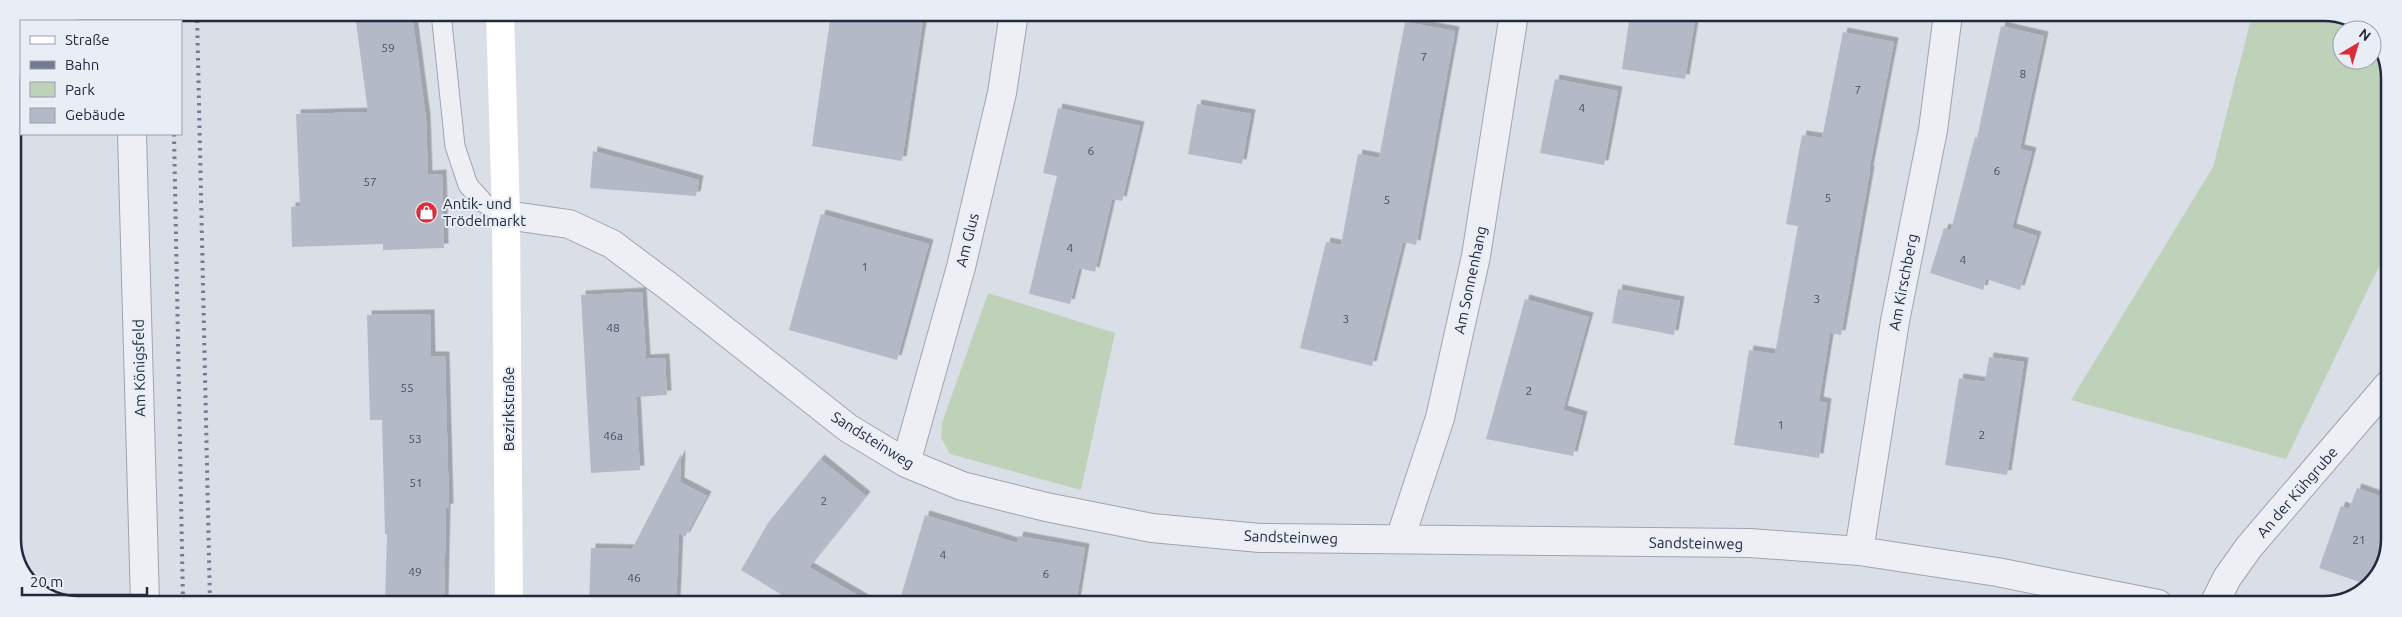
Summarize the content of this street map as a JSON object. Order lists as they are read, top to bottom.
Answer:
{
  "streets": {
    "street": [
      "Am Glus",
      "Am Sonnenhang",
      "Am Kirschberg",
      "Am Königsfeld",
      "Bezirkstraße",
      "Sandsteinweg",
      "An der Kühgrube"
    ]
  },
  "crossings": [
    ["Am Glus", "Sandsteinweg"],
    ["Am Sonnenhang", "Sandsteinweg"],
    ["Am Kirschberg", "Sandsteinweg"],
    ["Bezirkstraße", "Sandsteinweg"]
  ],
  "places": {
    "shop": ["Antik- und Trödelmarkt"]
  },
  "house_numbers": [
    "59",
    "7",
    "8",
    "7",
    "4",
    "6",
    "6",
    "57",
    "5",
    "5",
    "4",
    "4",
    "1",
    "3",
    "3",
    "48",
    "55",
    "2",
    "1",
    "2",
    "46a",
    "53",
    "51",
    "2",
    "21",
    "4",
    "49",
    "6",
    "46"
  ],
  "legend": [
    "Straße",
    "Bahn",
    "Park",
    "Gebäude"
  ],
  "scale_bar": "20 m",
  "north": "top right"
}
